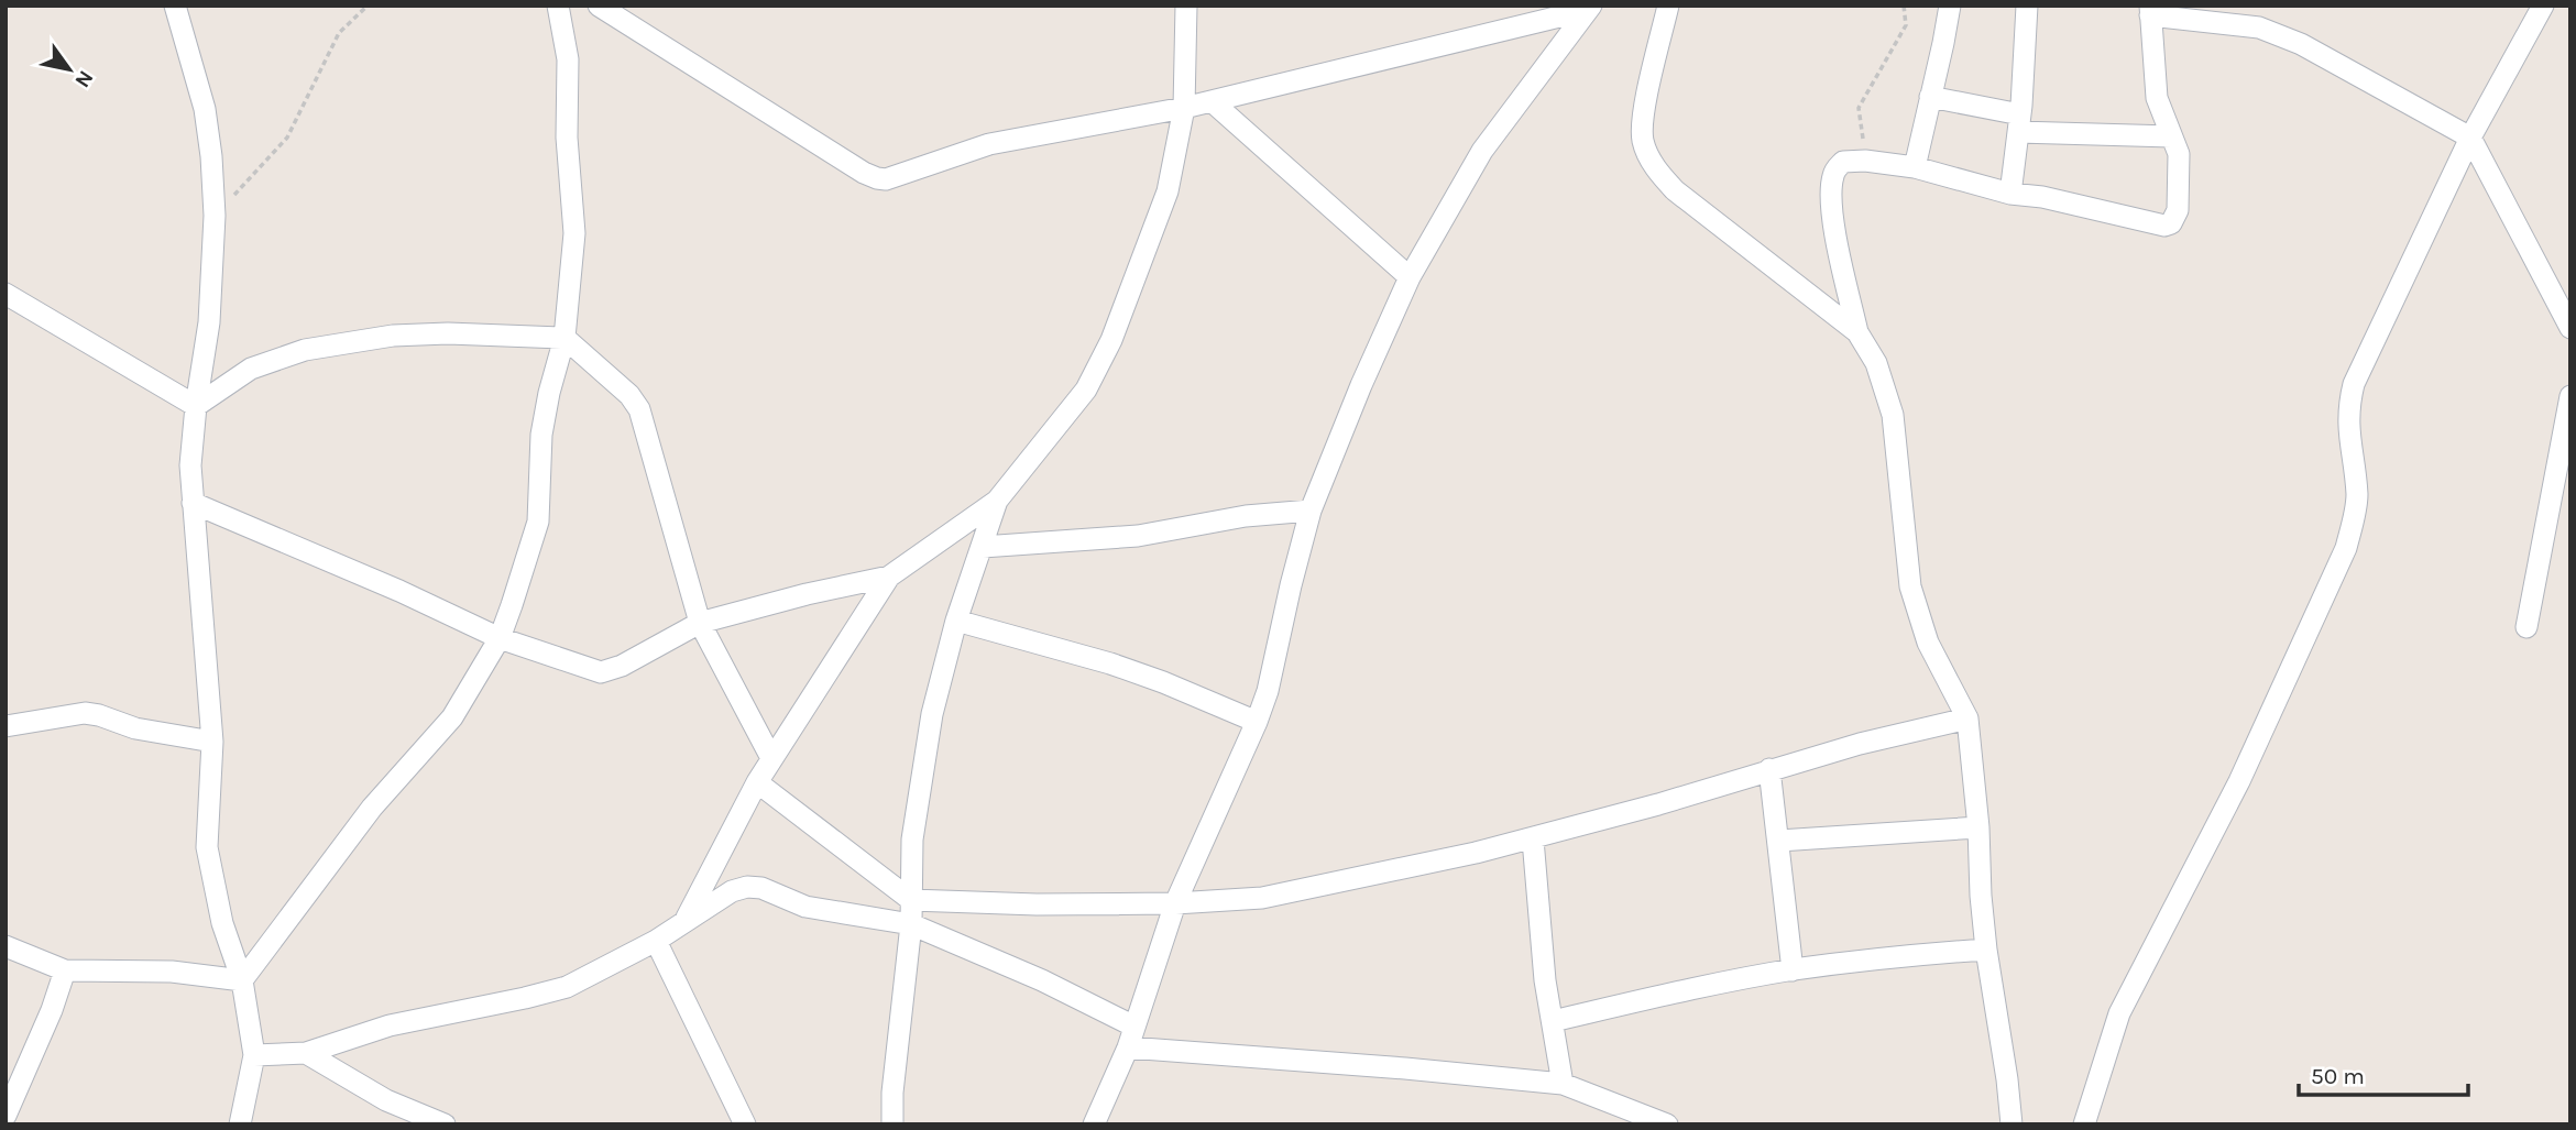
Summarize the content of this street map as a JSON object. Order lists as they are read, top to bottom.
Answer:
{
  "scale_bar": "50 m",
  "north": "bottom right"
}
